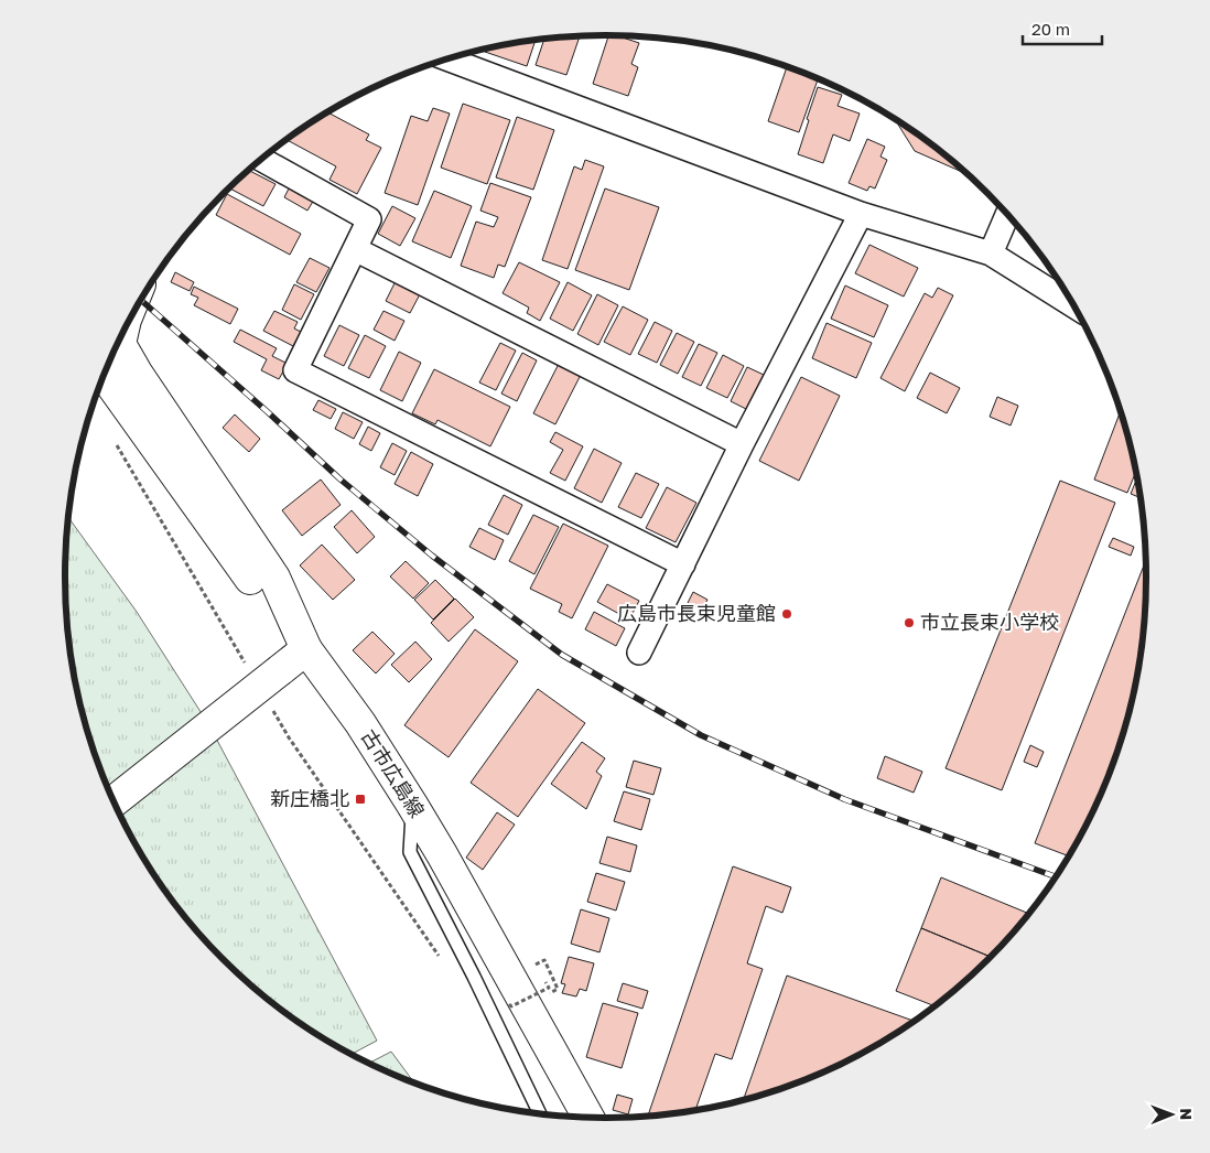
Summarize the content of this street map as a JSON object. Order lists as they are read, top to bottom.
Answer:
{
  "streets": {
    "main road": ["古市広島線"]
  },
  "places": {
    "other": ["広島市長束児童館", "市立長束小学校"],
    "transit": ["新庄橋北"]
  },
  "scale_bar": "20 m",
  "north": "right"
}
